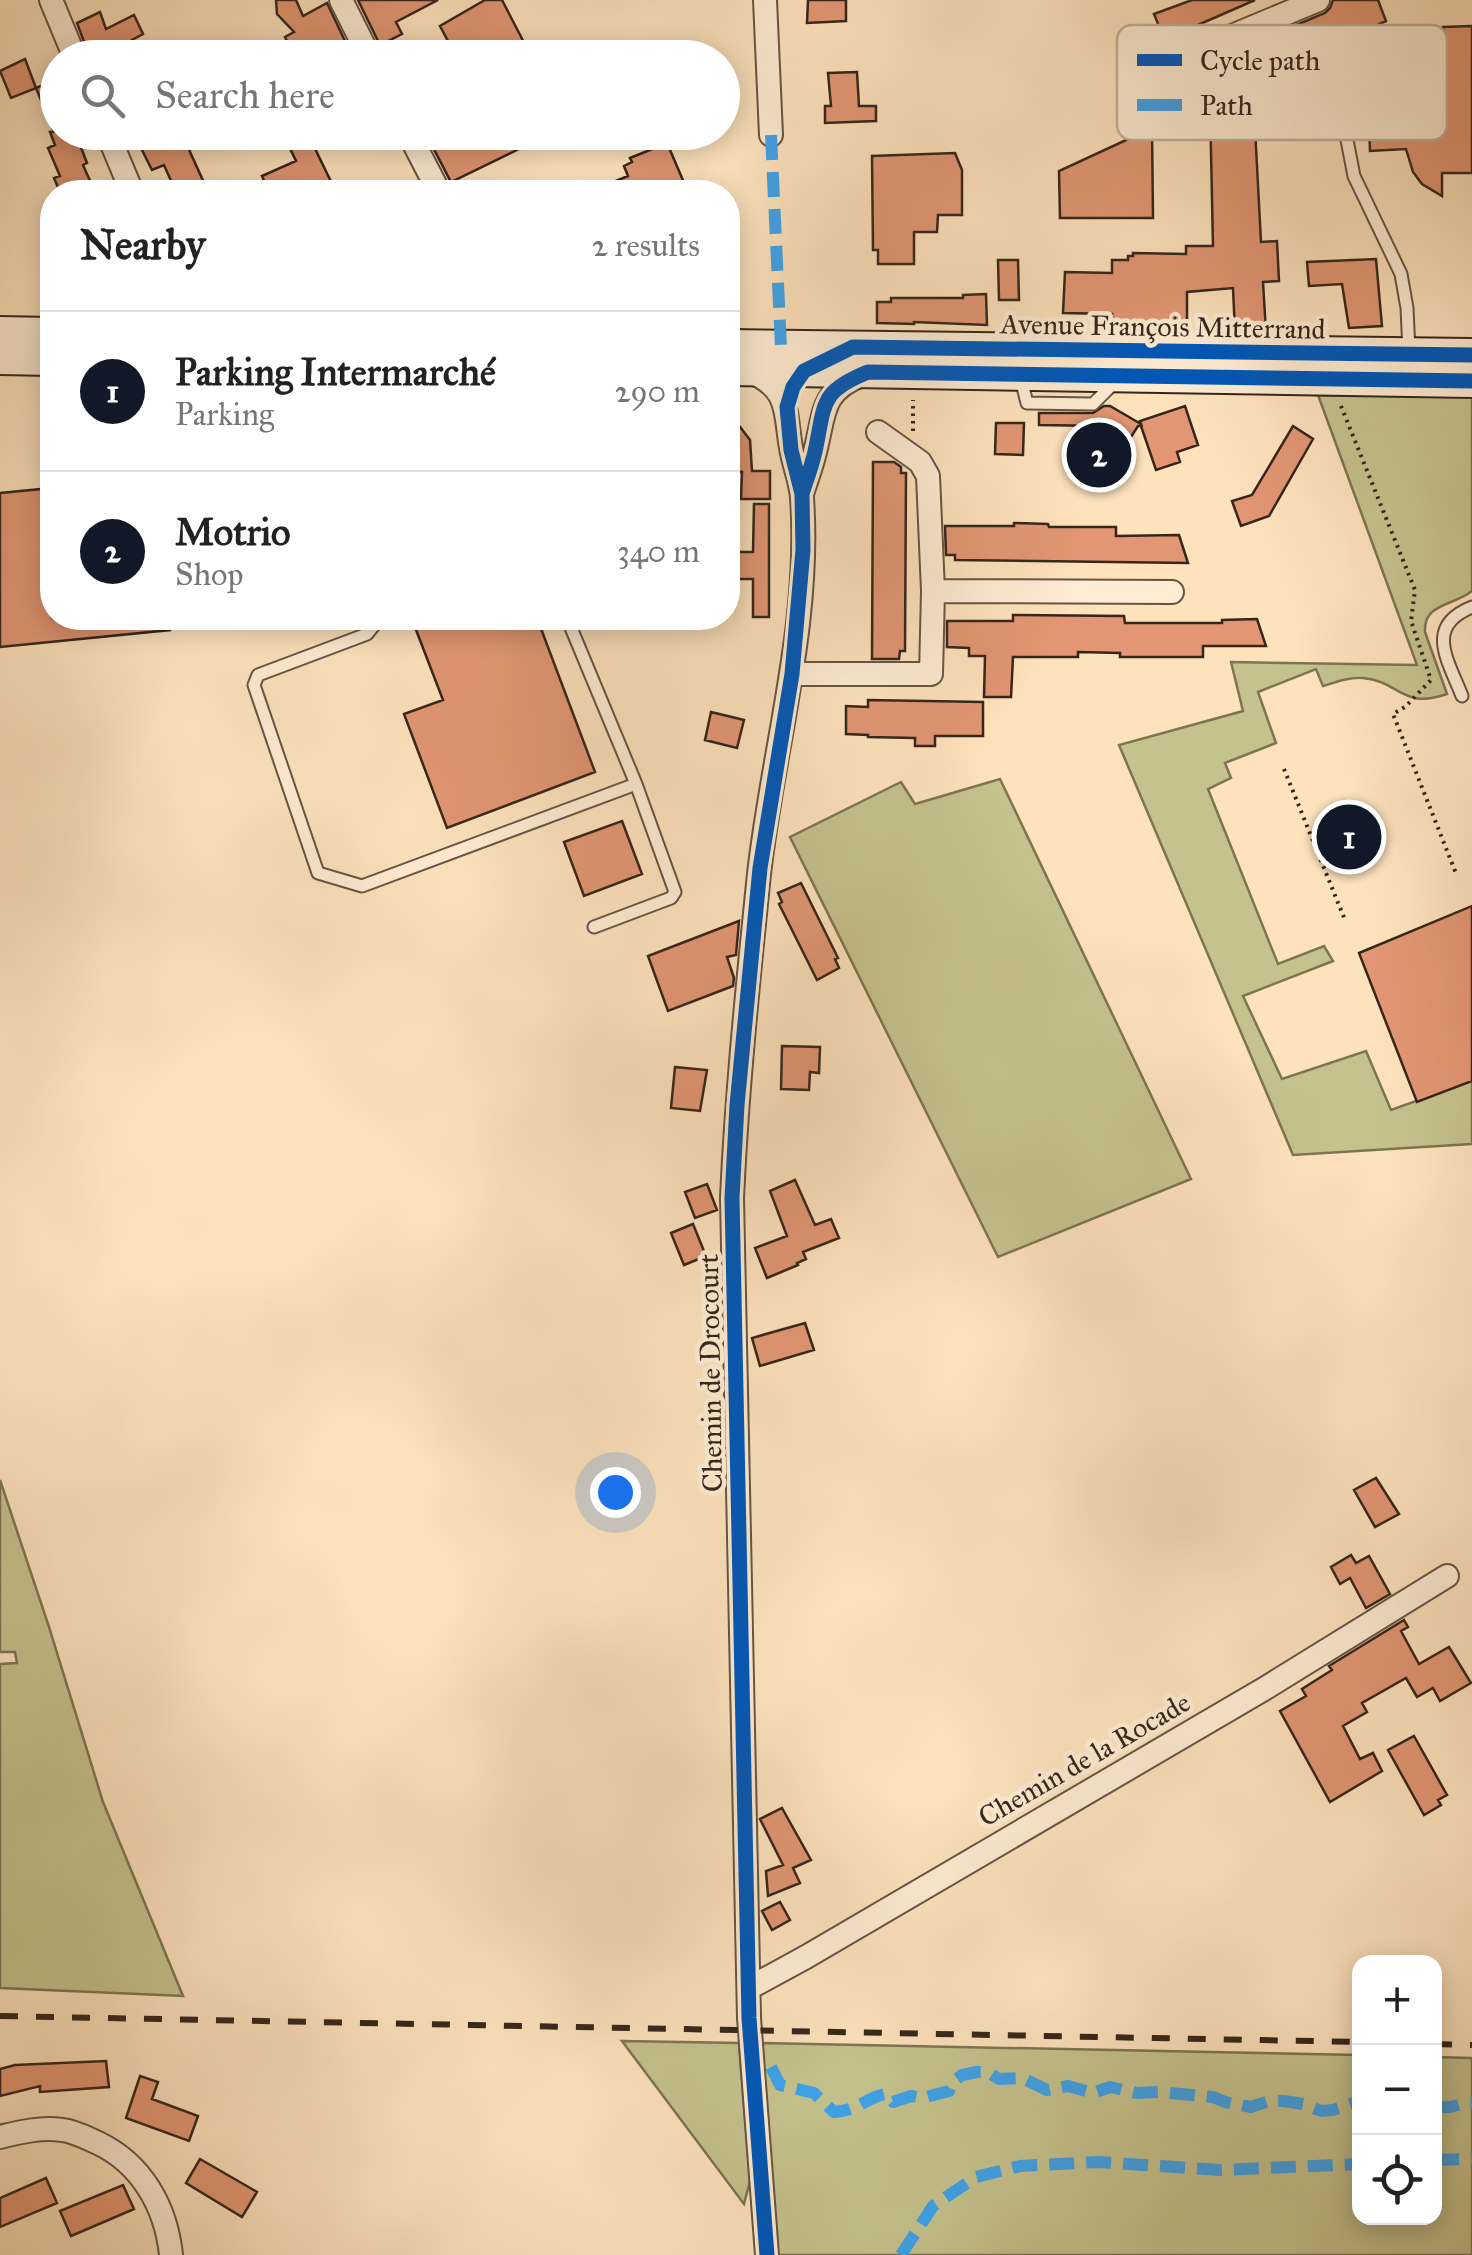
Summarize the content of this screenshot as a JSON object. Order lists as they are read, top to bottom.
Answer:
{
  "streets": {
    "main road": ["Avenue François Mitterrand"],
    "street": ["Chemin de Drocourt", "Chemin de la Rocade"]
  },
  "crossings": [
    ["Chemin de Drocourt", "Chemin de la Rocade"]
  ],
  "legend": ["Cycle path", "Path"],
  "page": {
    "search": "Search here",
    "heading": ["Nearby", "2 results"],
    "list": [
      {
        "mark": "1",
        "name": "Parking Intermarché",
        "note": "Parking",
        "value": "290 m"
      },
      {
        "mark": "2",
        "name": "Motrio",
        "note": "Shop",
        "value": "340 m"
      }
    ],
    "pins": ["2", "1"],
    "map_buttons": ["+", "−"]
  }
}
